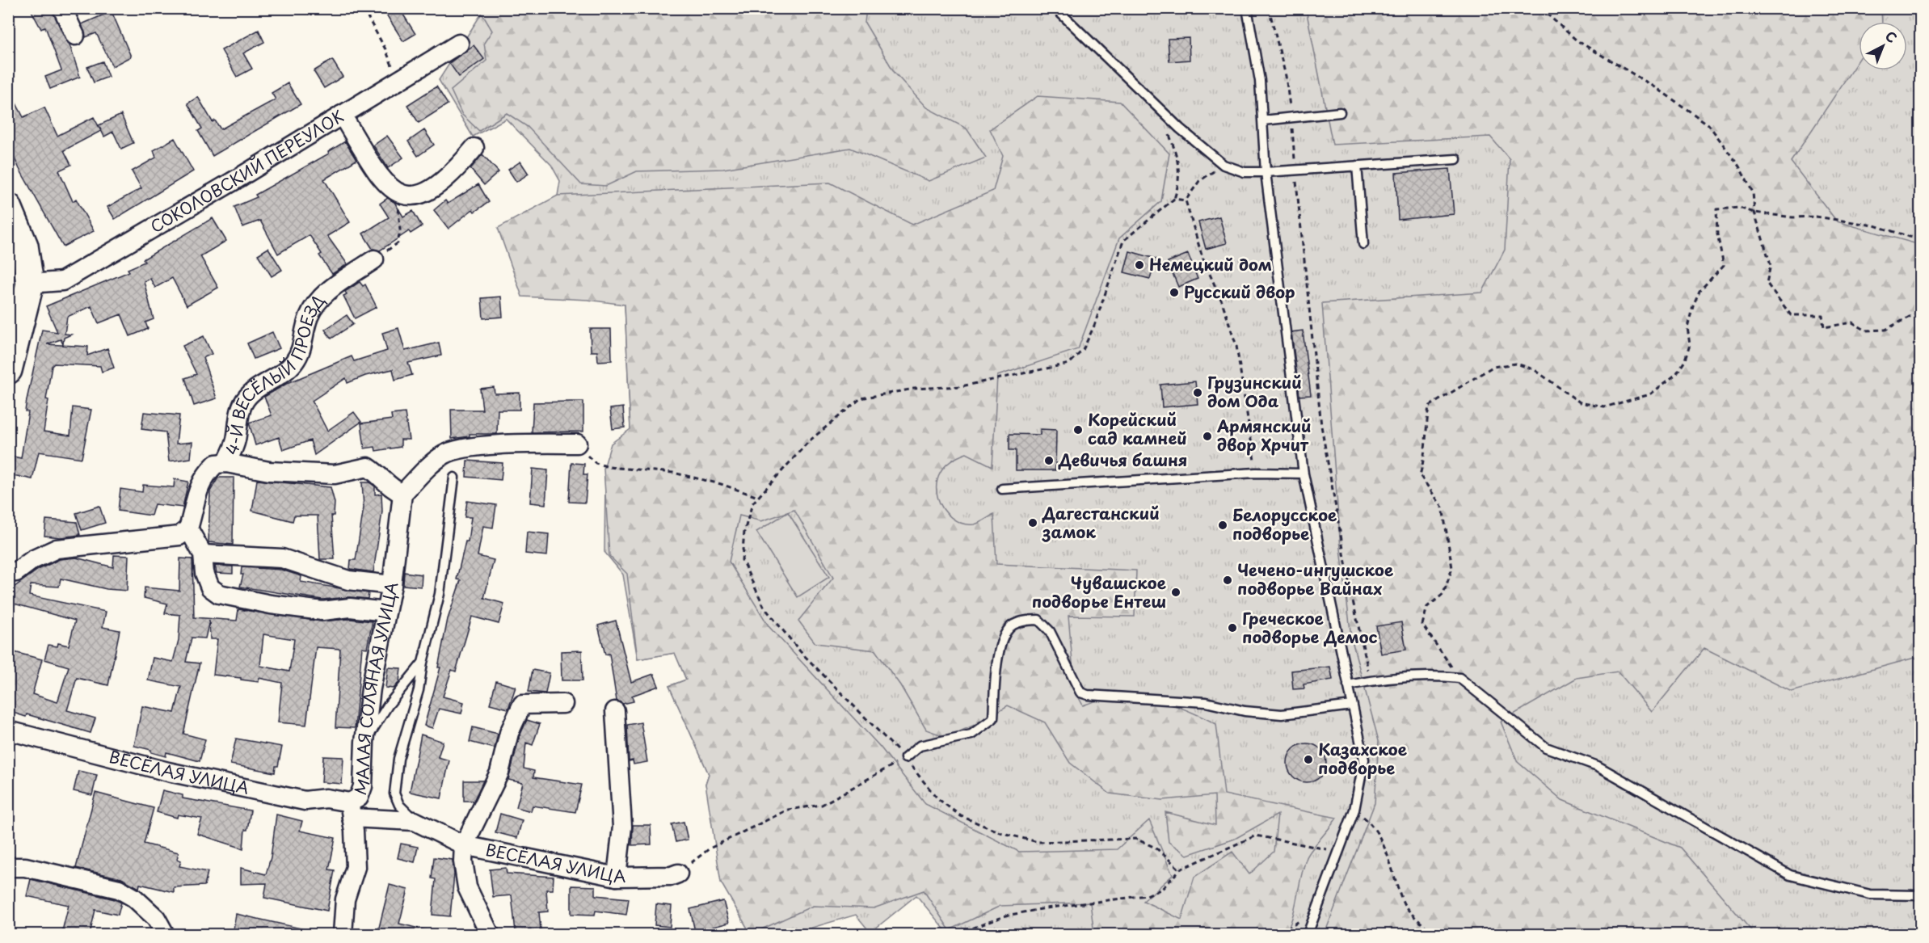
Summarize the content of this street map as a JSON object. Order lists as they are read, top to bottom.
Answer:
{
  "streets": {
    "street": [
      "СОКОЛОВСКИЙ ПЕРЕУЛОК",
      "4-Й ВЕСЁЛЫЙ ПРОЕЗД",
      "МАЛАЯ СОЛЯНАЯ УЛИЦА",
      "ВЕСЁЛАЯ УЛИЦА"
    ]
  },
  "crossings": [
    ["МАЛАЯ СОЛЯНАЯ УЛИЦА", "ВЕСЁЛАЯ УЛИЦА"]
  ],
  "places": [
    "Немецкий дом",
    "Русский двор",
    "Грузинский дом Ода",
    "Корейский сад камней",
    "Армянский двор Хрчит",
    "Девичья башня",
    "Дагестанский замок",
    "Белорусское подворье",
    "Чечено-ингушское подворье Вайнах",
    "Чувашское подворье Ентеш",
    "Греческое подворье Демос",
    "Казахское подворье"
  ],
  "north": "top right"
}
